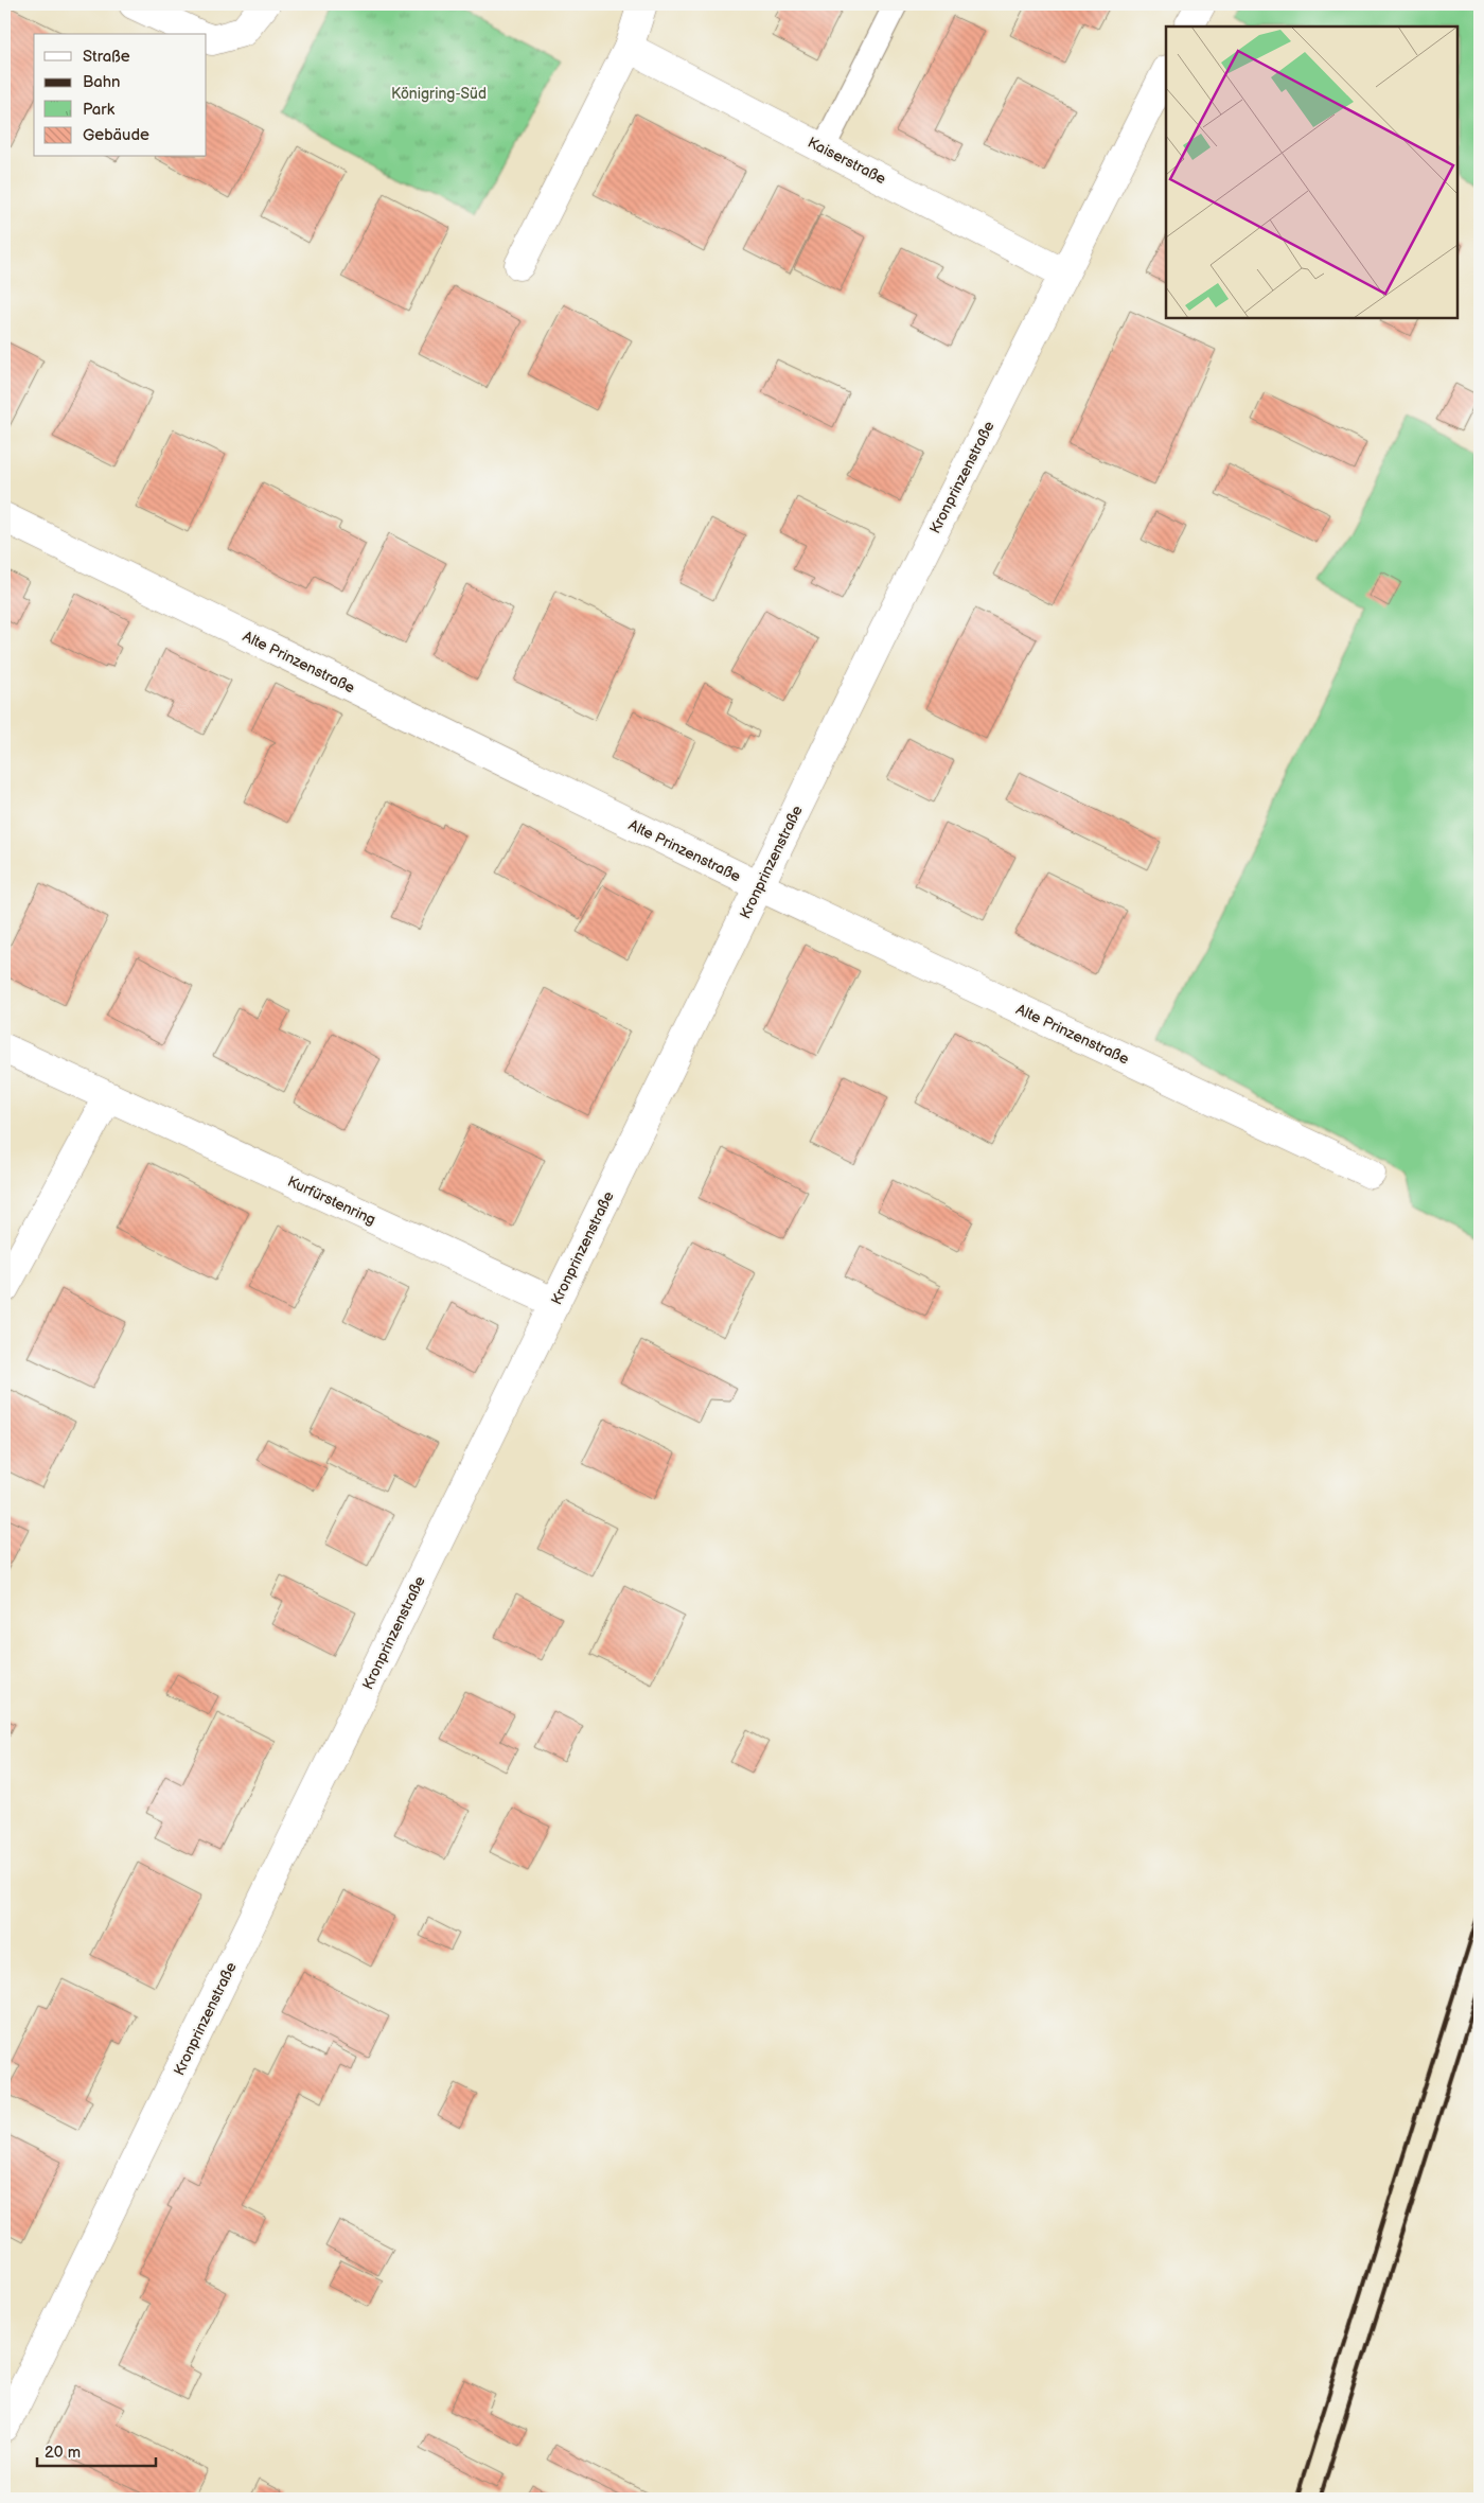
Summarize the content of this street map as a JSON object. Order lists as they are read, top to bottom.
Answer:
{
  "streets": {
    "street": [
      "Kaiserstraße",
      "Kronprinzenstraße",
      "Alte Prinzenstraße",
      "Kurfürstenring"
    ]
  },
  "crossings": [
    ["Kaiserstraße", "Kronprinzenstraße"],
    ["Kronprinzenstraße", "Alte Prinzenstraße"],
    ["Kronprinzenstraße", "Kurfürstenring"]
  ],
  "parks": ["Königring-Süd"],
  "legend": [
    "Straße",
    "Bahn",
    "Park",
    "Gebäude"
  ],
  "scale_bar": "20 m"
}
